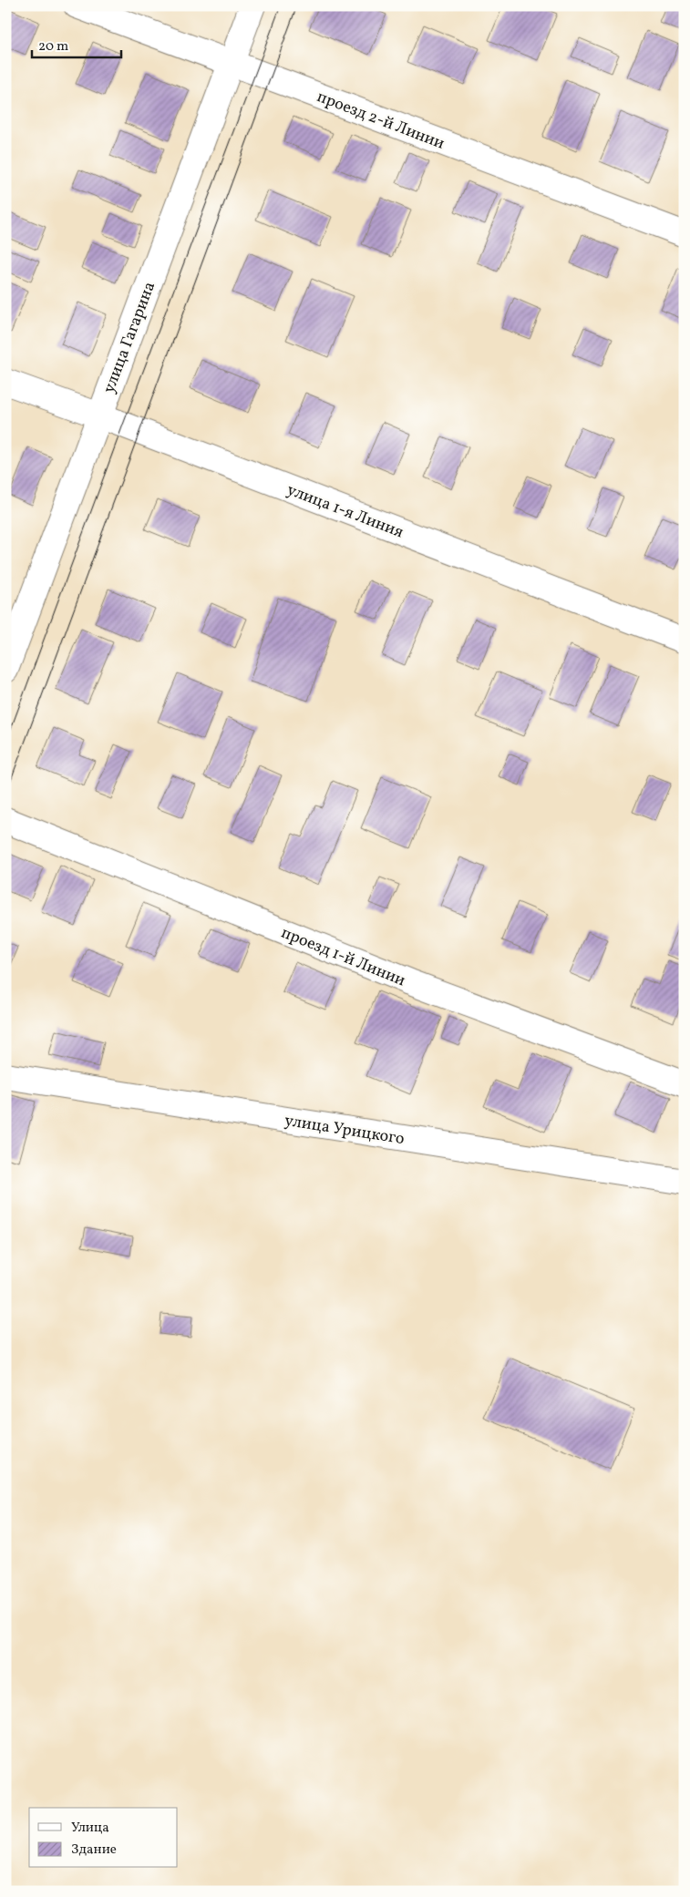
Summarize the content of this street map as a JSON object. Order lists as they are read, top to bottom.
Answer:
{
  "streets": {
    "street": [
      "проезд 2-й Линии",
      "улица Гагарина",
      "улица 1-я Линия",
      "проезд 1-й Линии",
      "улица Урицкого"
    ]
  },
  "crossings": [
    ["проезд 2-й Линии", "улица Гагарина"],
    ["улица Гагарина", "улица 1-я Линия"]
  ],
  "legend": ["Улица", "Здание"],
  "scale_bar": "20 m"
}
